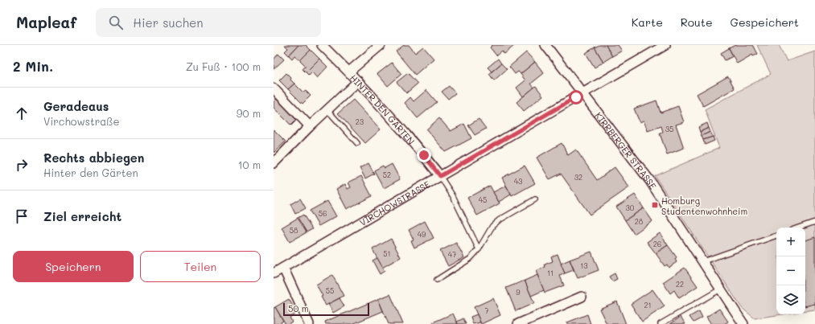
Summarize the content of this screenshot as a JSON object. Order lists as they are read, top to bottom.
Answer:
{
  "streets": {
    "street": ["HINTER DEN GÄRTEN", "KIRRBERGER STRASSE", "VIRCHOWSTRASSE"]
  },
  "crossings": [
    ["HINTER DEN GÄRTEN", "VIRCHOWSTRASSE"],
    ["KIRRBERGER STRASSE", "VIRCHOWSTRASSE"]
  ],
  "places": {
    "transit": ["Homburg Studentenwohnheim"]
  },
  "house_numbers": [
    "23",
    "35",
    "52",
    "32",
    "43",
    "45",
    "30",
    "56",
    "28",
    "58",
    "49",
    "26",
    "51",
    "47",
    "13",
    "11",
    "22",
    "55",
    "9",
    "21",
    "7"
  ],
  "scale_bar": "50 m",
  "page": {
    "header": "Mapleaf",
    "search": "Hier suchen",
    "nav": ["Karte", "Route", "Gespeichert"],
    "heading": ["2 Min.", "Zu Fuß · 100 m"],
    "list": [
      ["Geradeaus", "Virchowstraße", "90 m"],
      ["Rechts abbiegen", "Hinter den Gärten", "10 m"],
      "Ziel erreicht"
    ],
    "map_buttons": ["+", "−"],
    "buttons": ["Speichern", "Teilen"],
    "scale": "50 m"
  }
}
